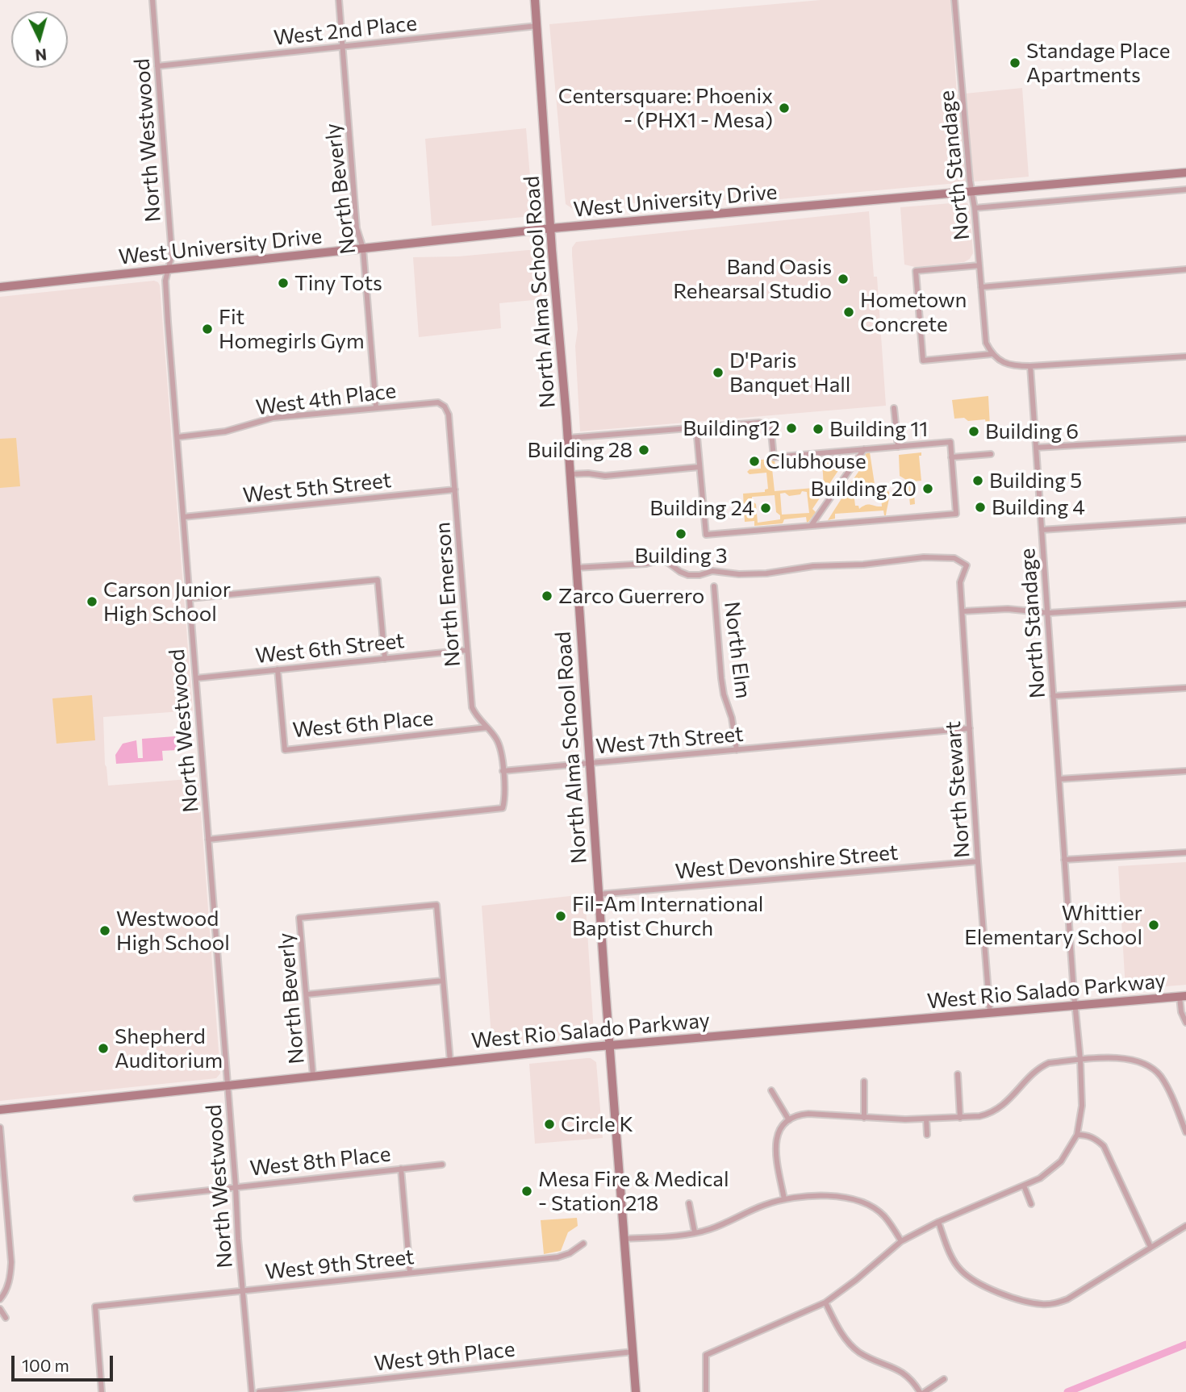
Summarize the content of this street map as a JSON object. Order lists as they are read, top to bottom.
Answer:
{
  "streets": {
    "main road": ["West University Drive", "North Alma School Road", "West Rio Salado Parkway"],
    "street": [
      "West 2nd Place",
      "North Westwood",
      "North Standage",
      "North Beverly",
      "West 4th Place",
      "West 5th Street",
      "North Emerson",
      "West 6th Street",
      "North Elm",
      "West 6th Place",
      "West 7th Street",
      "North Stewart",
      "West Devonshire Street",
      "West 8th Place",
      "West 9th Street",
      "West 9th Place"
    ]
  },
  "crossings": [
    ["West 2nd Place", "North Westwood"],
    ["West 2nd Place", "North Beverly"],
    ["West 2nd Place", "North Alma School Road"],
    ["North Westwood", "West University Drive"],
    ["North Westwood", "West 4th Place"],
    ["North Westwood", "West 5th Street"],
    ["North Westwood", "West 6th Street"],
    ["North Westwood", "West Rio Salado Parkway"],
    ["North Westwood", "West 8th Place"],
    ["North Westwood", "West 9th Street"],
    ["North Standage", "West University Drive"],
    ["North Standage", "West Rio Salado Parkway"],
    ["North Beverly", "West University Drive"],
    ["North Beverly", "West 4th Place"],
    ["North Beverly", "West Rio Salado Parkway"],
    ["West University Drive", "North Alma School Road"],
    ["North Alma School Road", "West 7th Street"],
    ["North Alma School Road", "North Stewart"],
    ["North Alma School Road", "West Devonshire Street"],
    ["North Alma School Road", "West Rio Salado Parkway"],
    ["North Alma School Road", "West 9th Place"],
    ["West 4th Place", "North Emerson"],
    ["West 5th Street", "North Emerson"],
    ["North Emerson", "West 6th Street"],
    ["North Emerson", "West 6th Place"],
    ["North Emerson", "West 7th Street"],
    ["West 6th Street", "West 6th Place"],
    ["North Elm", "West 7th Street"],
    ["West 7th Street", "North Stewart"],
    ["North Stewart", "West Devonshire Street"],
    ["North Stewart", "West Rio Salado Parkway"]
  ],
  "places": [
    "Standage Place Apartments",
    "Centersquare: Phoenix - (PHX1 - Mesa)",
    "Band Oasis Rehearsal Studio",
    "Tiny Tots",
    "Hometown Concrete",
    "Fit Homegirls Gym",
    "D'Paris Banquet Hall",
    "Building12",
    "Building 11",
    "Building 6",
    "Building 28",
    "Clubhouse",
    "Building 5",
    "Building 20",
    "Building 4",
    "Building 24",
    "Building 3",
    "Zarco Guerrero",
    "Carson Junior High School",
    "Fil-Am International Baptist Church",
    "Whittier Elementary School",
    "Westwood High School",
    "Shepherd Auditorium",
    "Circle K",
    "Mesa Fire & Medical - Station 218"
  ],
  "scale_bar": "100 m",
  "north": "bottom"
}
